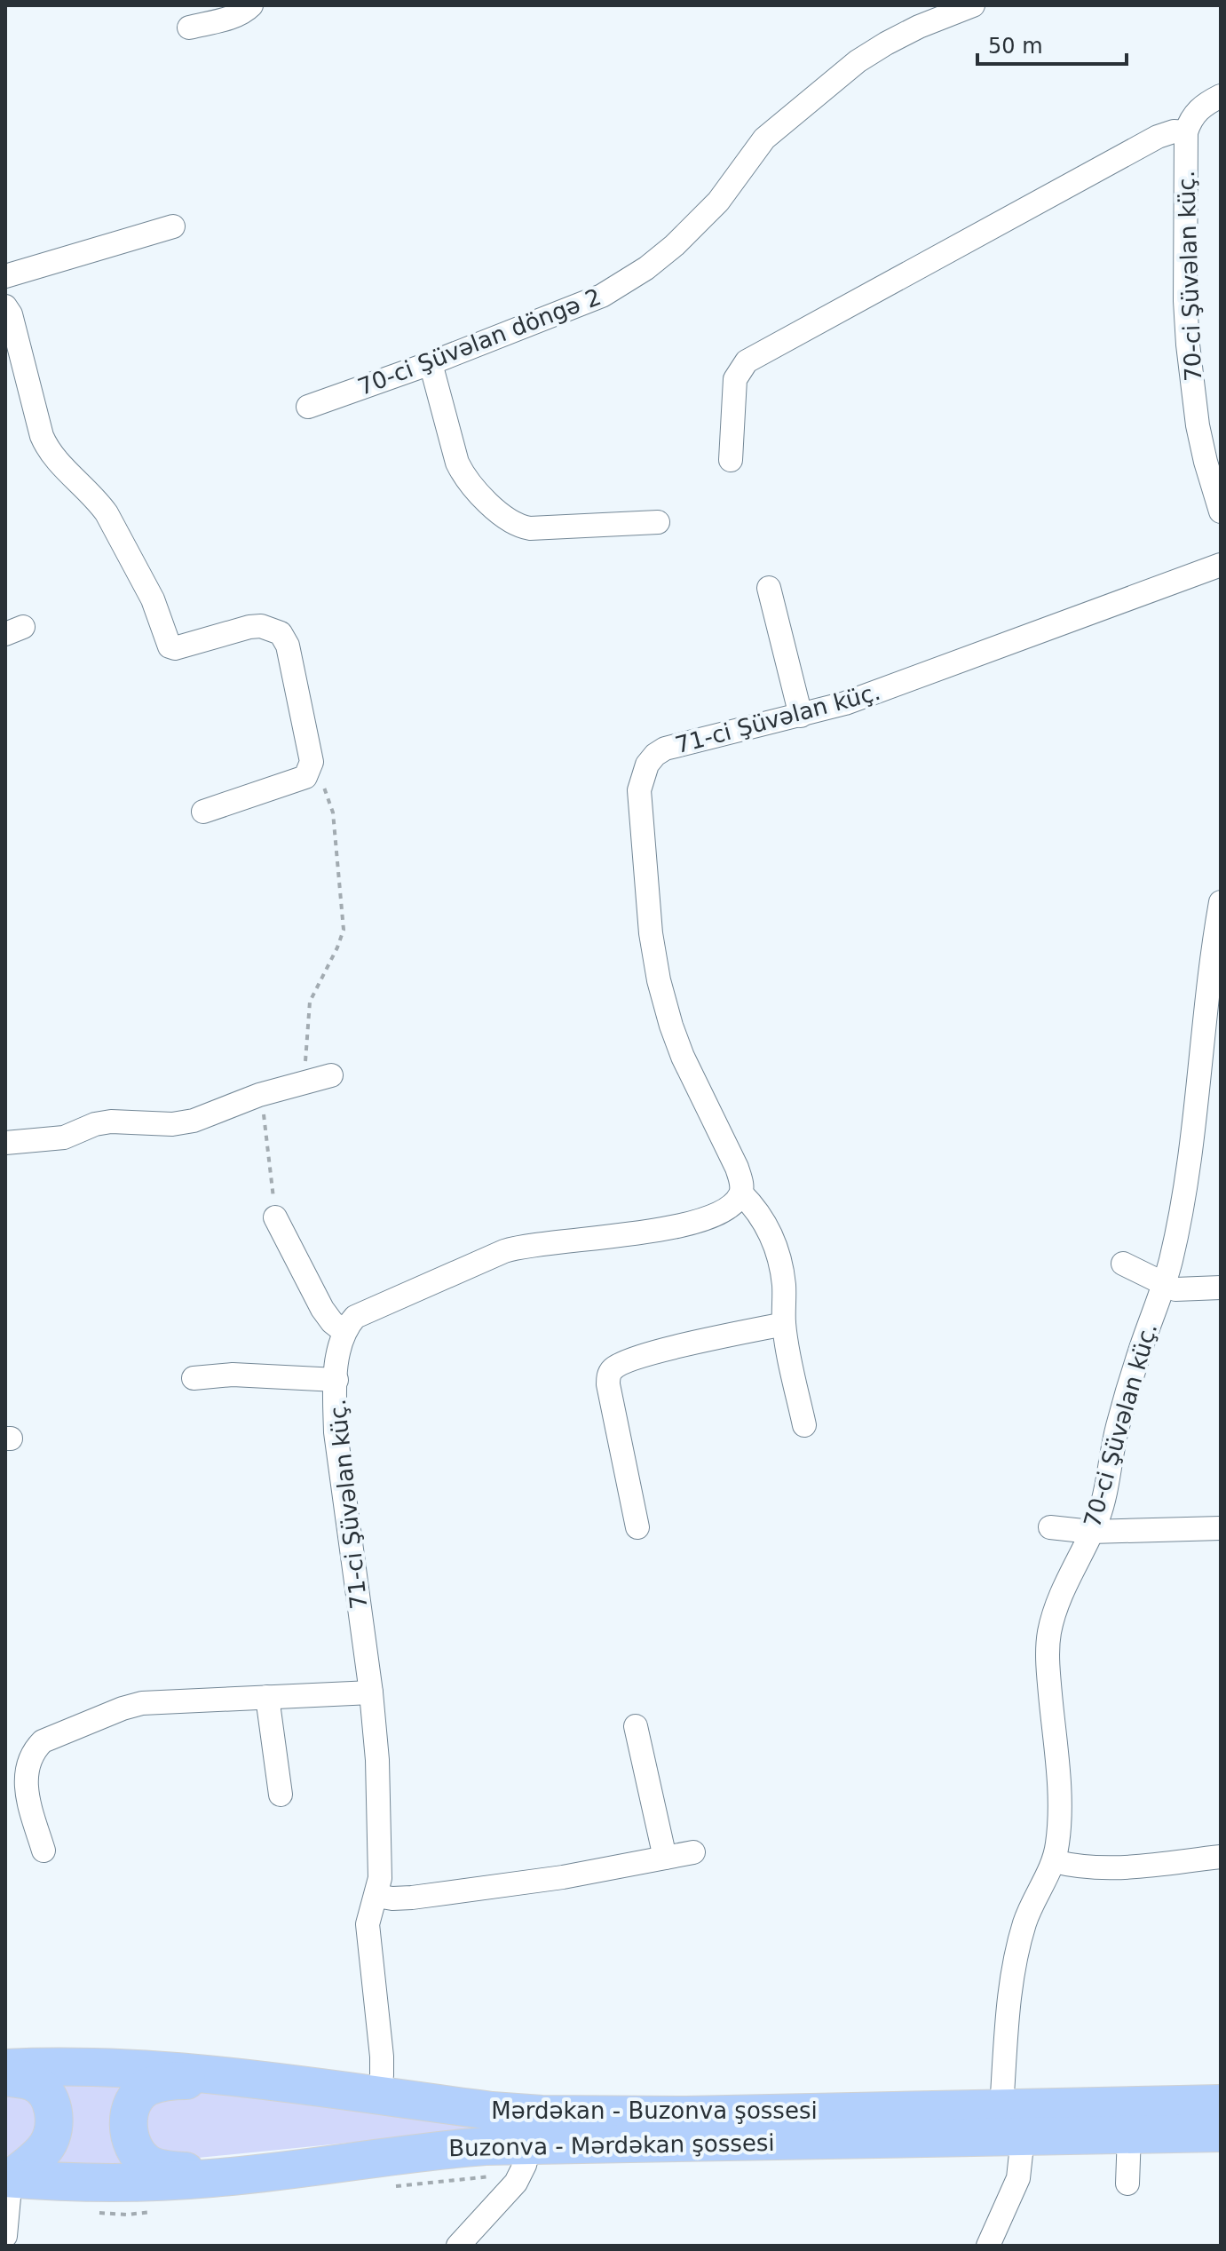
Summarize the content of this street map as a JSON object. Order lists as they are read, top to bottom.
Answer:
{
  "streets": {
    "main road": ["Mərdəkan - Buzonva şossesi", "Buzonva - Mərdəkan şossesi"],
    "street": ["70-ci Şüvəlan küç.", "70-ci Şüvəlan döngə 2", "71-ci Şüvəlan küç."]
  },
  "crossings": [
    ["70-ci Şüvəlan küç.", "Mərdəkan - Buzonva şossesi"],
    ["70-ci Şüvəlan küç.", "Buzonva - Mərdəkan şossesi"],
    ["71-ci Şüvəlan küç.", "Mərdəkan - Buzonva şossesi"],
    ["Mərdəkan - Buzonva şossesi", "Buzonva - Mərdəkan şossesi"]
  ],
  "scale_bar": "50 m"
}
